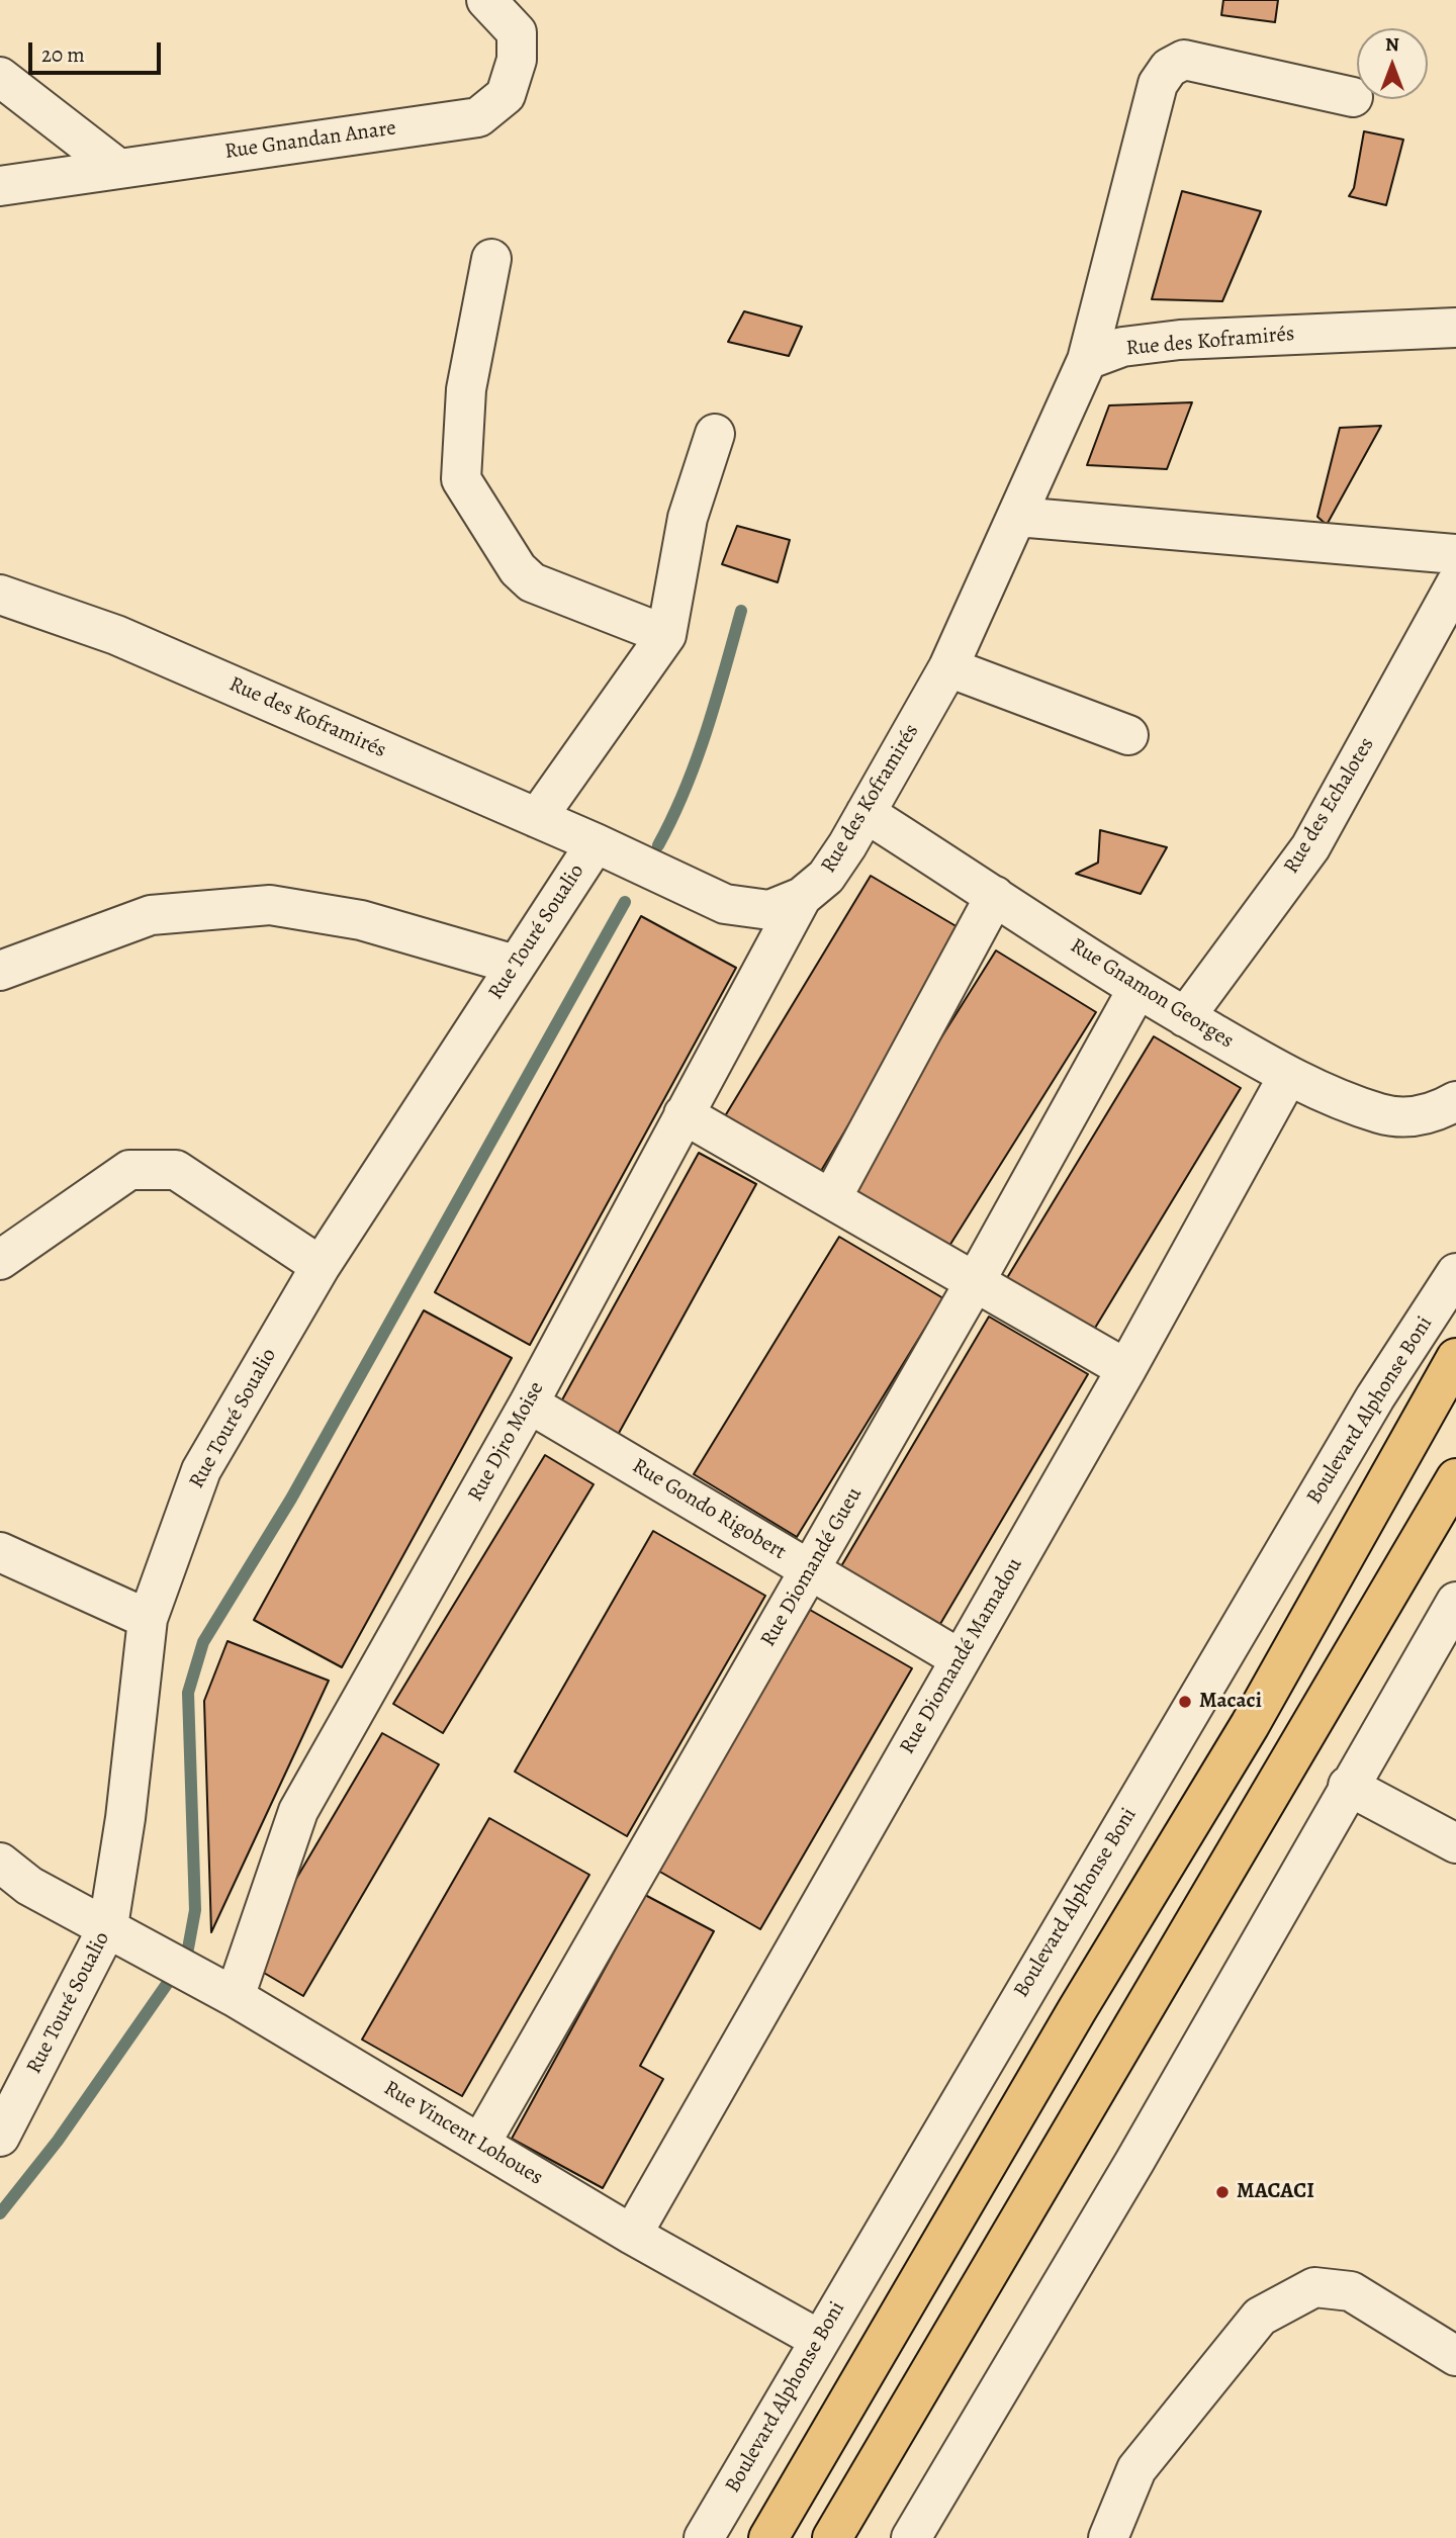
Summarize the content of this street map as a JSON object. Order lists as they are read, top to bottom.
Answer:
{
  "streets": {
    "street": [
      "Rue Gnandan Anare",
      "Rue des Koframirés",
      "Rue des Echalotes",
      "Rue Touré Soualio",
      "Rue Gnamon Georges",
      "Boulevard Alphonse Boni",
      "Rue Djro Moise",
      "Rue Gondo Rigobert",
      "Rue Diomandé Gueu",
      "Rue Diomandé Mamadou",
      "Rue Vincent Lohoues"
    ]
  },
  "crossings": [
    ["Rue des Koframirés", "Rue Touré Soualio"],
    ["Rue des Koframirés", "Rue Gnamon Georges"],
    ["Rue des Koframirés", "Rue Djro Moise"],
    ["Rue des Echalotes", "Rue Gnamon Georges"],
    ["Rue Touré Soualio", "Rue Vincent Lohoues"],
    ["Rue Gnamon Georges", "Rue Diomandé Gueu"],
    ["Rue Gnamon Georges", "Rue Diomandé Mamadou"],
    ["Boulevard Alphonse Boni", "Rue Vincent Lohoues"],
    ["Rue Djro Moise", "Rue Gondo Rigobert"],
    ["Rue Djro Moise", "Rue Vincent Lohoues"],
    ["Rue Gondo Rigobert", "Rue Diomandé Gueu"],
    ["Rue Gondo Rigobert", "Rue Diomandé Mamadou"],
    ["Rue Diomandé Gueu", "Rue Vincent Lohoues"],
    ["Rue Diomandé Mamadou", "Rue Vincent Lohoues"]
  ],
  "places": ["Macaci", "MACACI"],
  "scale_bar": "20 m",
  "north": "top"
}
